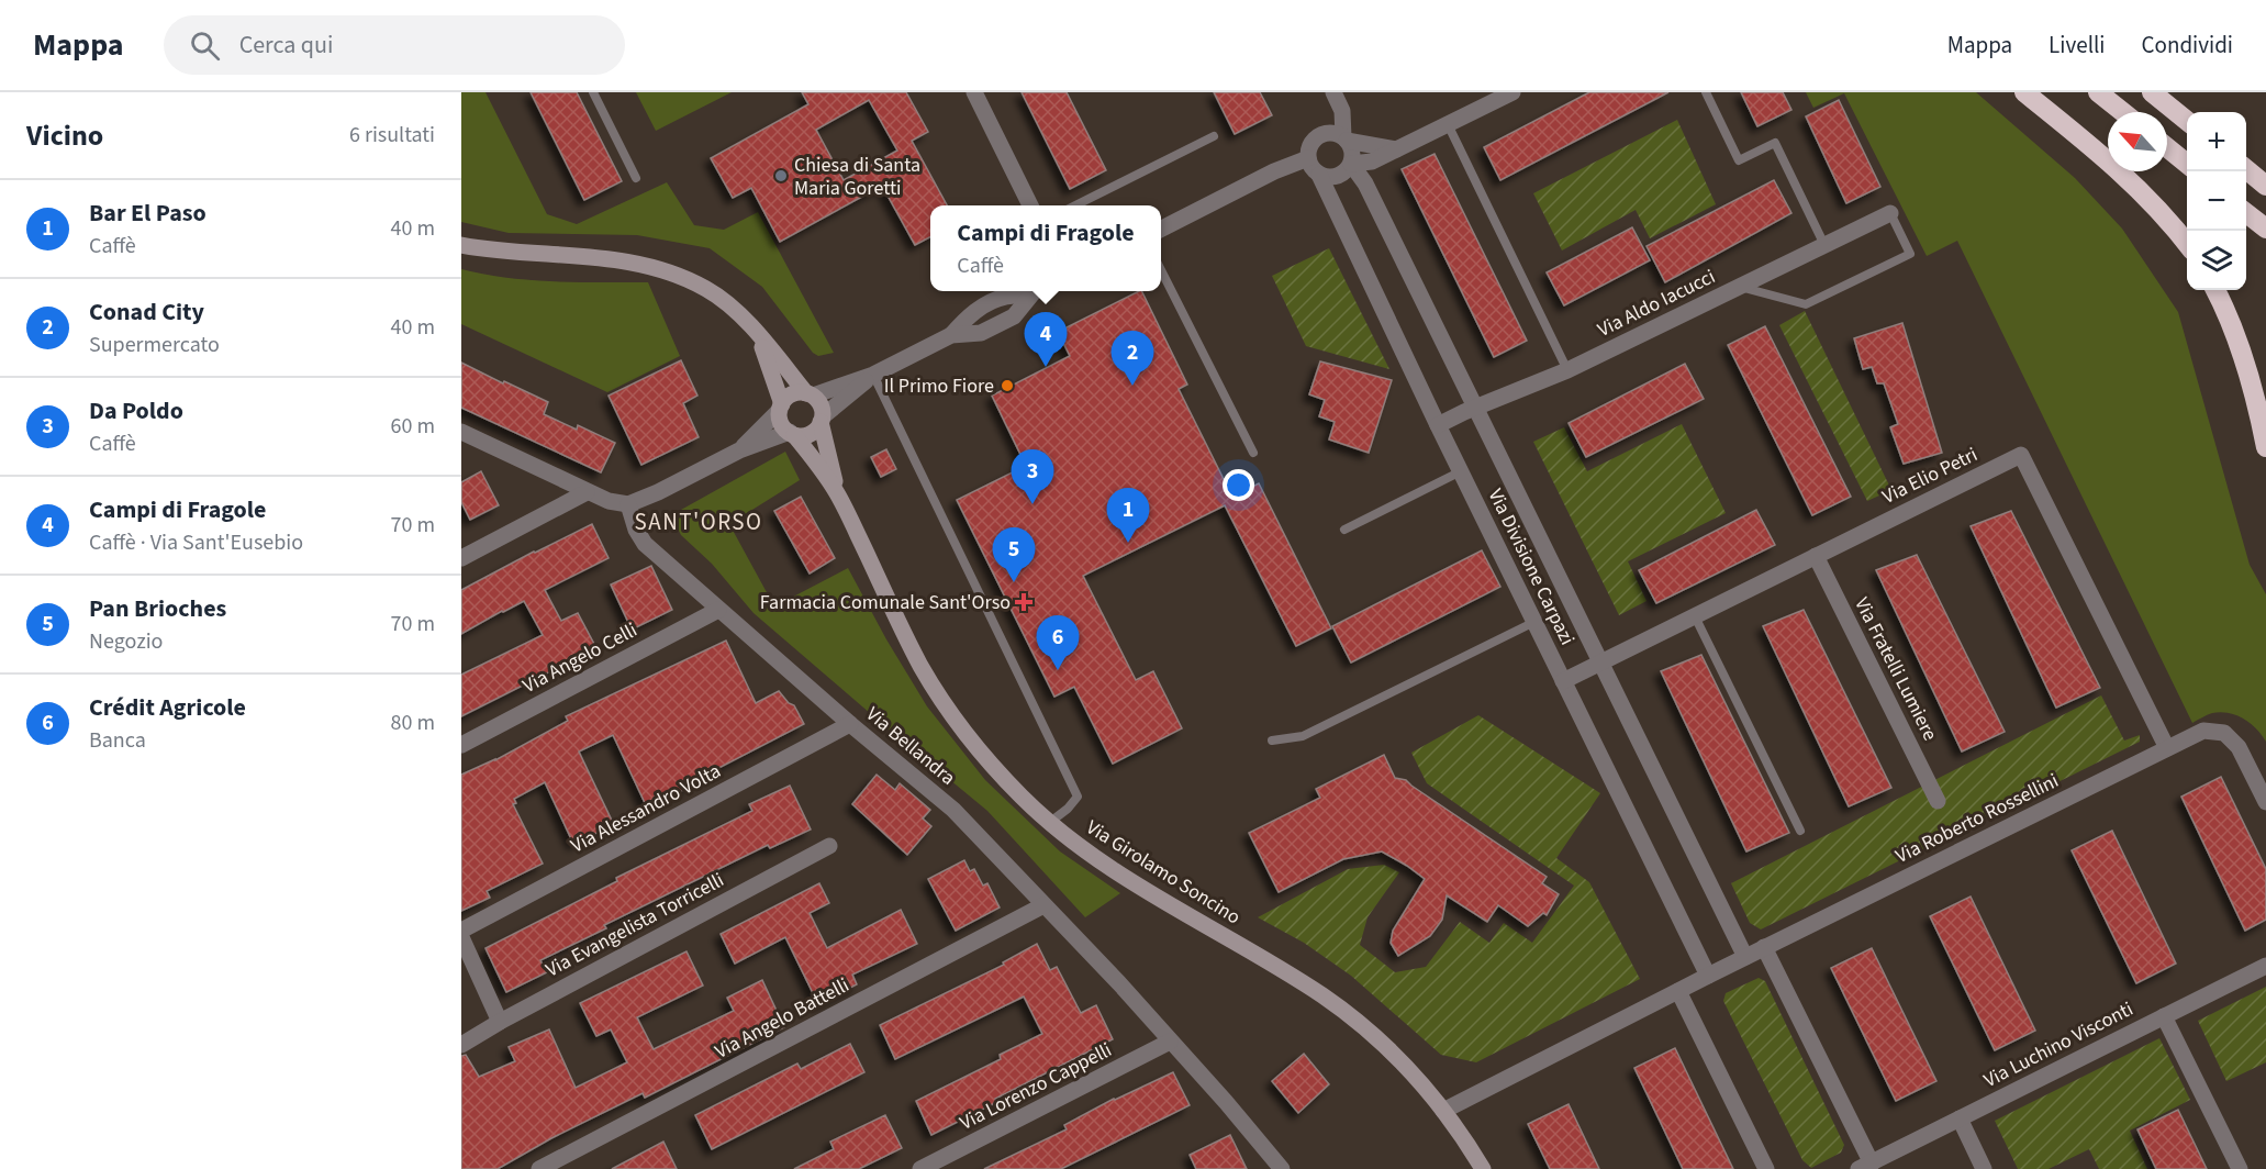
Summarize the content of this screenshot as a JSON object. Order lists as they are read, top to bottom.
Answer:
{
  "streets": {
    "main road": ["Via Girolamo Soncino"],
    "street": [
      "Via Aldo Iacucci",
      "Via Elio Petri",
      "Via Divisione Carpazi",
      "Via Angelo Celli",
      "Via Fratelli Lumiere",
      "Via Bellandra",
      "Via Alessandro Volta",
      "Via Roberto Rossellini",
      "Via Evangelista Torricelli",
      "Via Angelo Battelli",
      "Via Luchino Visconti",
      "Via Lorenzo Cappelli"
    ]
  },
  "crossings": [
    ["Via Aldo Iacucci", "Via Divisione Carpazi"],
    ["Via Elio Petri", "Via Divisione Carpazi"],
    ["Via Elio Petri", "Via Fratelli Lumiere"],
    ["Via Elio Petri", "Via Roberto Rossellini"],
    ["Via Divisione Carpazi", "Via Roberto Rossellini"],
    ["Via Angelo Celli", "Via Bellandra"],
    ["Via Bellandra", "Via Alessandro Volta"],
    ["Via Bellandra", "Via Angelo Battelli"],
    ["Via Bellandra", "Via Lorenzo Cappelli"],
    ["Via Roberto Rossellini", "Via Girolamo Soncino"],
    ["Via Roberto Rossellini", "Via Luchino Visconti"]
  ],
  "districts": ["SANT'ORSO"],
  "places": {
    "other": ["Chiesa di Santa Maria Goretti", "Il Primo Fiore"],
    "health": ["Farmacia Comunale Sant'Orso"]
  },
  "north": "top left",
  "page": {
    "header": "Mappa",
    "search": "Cerca qui",
    "nav": ["Mappa", "Livelli", "Condividi"],
    "heading": ["Vicino", "6 risultati"],
    "map_buttons": ["+", "−"],
    "list": [
      {
        "mark": "1",
        "name": "Bar El Paso",
        "note": "Caffè",
        "value": "40 m"
      },
      {
        "mark": "2",
        "name": "Conad City",
        "note": "Supermercato",
        "value": "40 m"
      },
      {
        "mark": "3",
        "name": "Da Poldo",
        "note": "Caffè",
        "value": "60 m"
      },
      {
        "mark": "4",
        "name": "Campi di Fragole",
        "note": "Caffè · Via Sant'Eusebio",
        "value": "70 m"
      },
      {
        "mark": "5",
        "name": "Pan Brioches",
        "note": "Negozio",
        "value": "70 m"
      },
      {
        "mark": "6",
        "name": "Crédit Agricole",
        "note": "Banca",
        "value": "80 m"
      }
    ],
    "popup": ["Campi di Fragole", "Caffè"],
    "pins": [
      "4",
      "2",
      "3",
      "1",
      "5",
      "6"
    ]
  }
}
